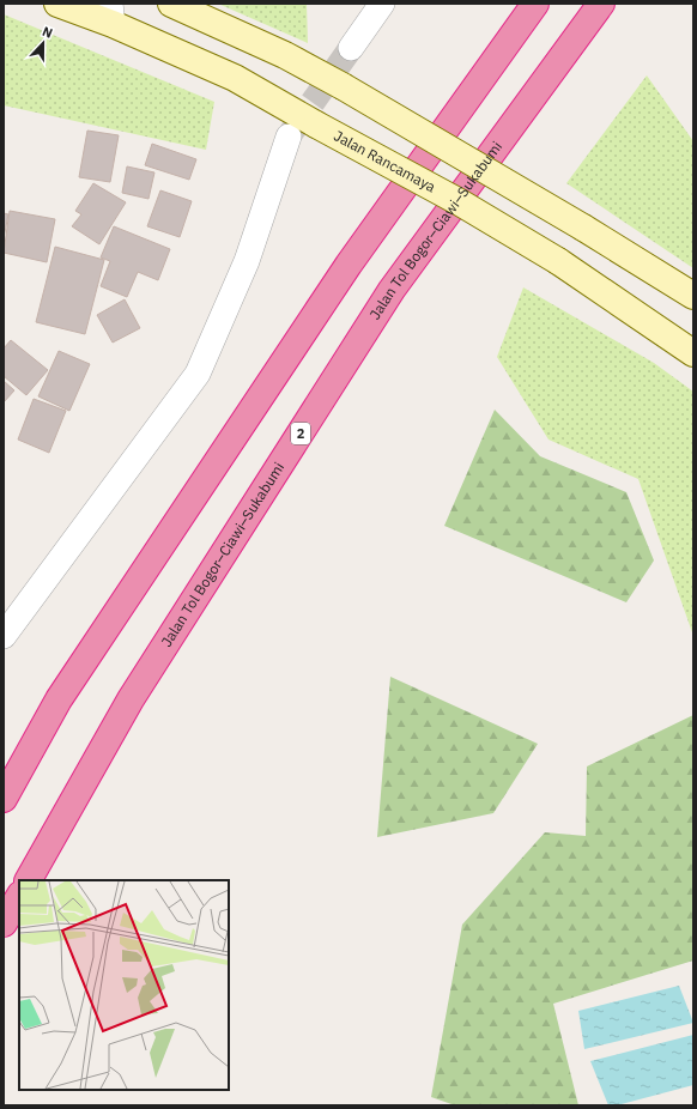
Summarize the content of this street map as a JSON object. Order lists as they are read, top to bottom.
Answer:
{
  "streets": {
    "highway": ["Jalan Tol Bogor–Ciawi–Sukabumi", "2"],
    "street": ["Jalan Rancamaya"]
  },
  "north": "top"
}
